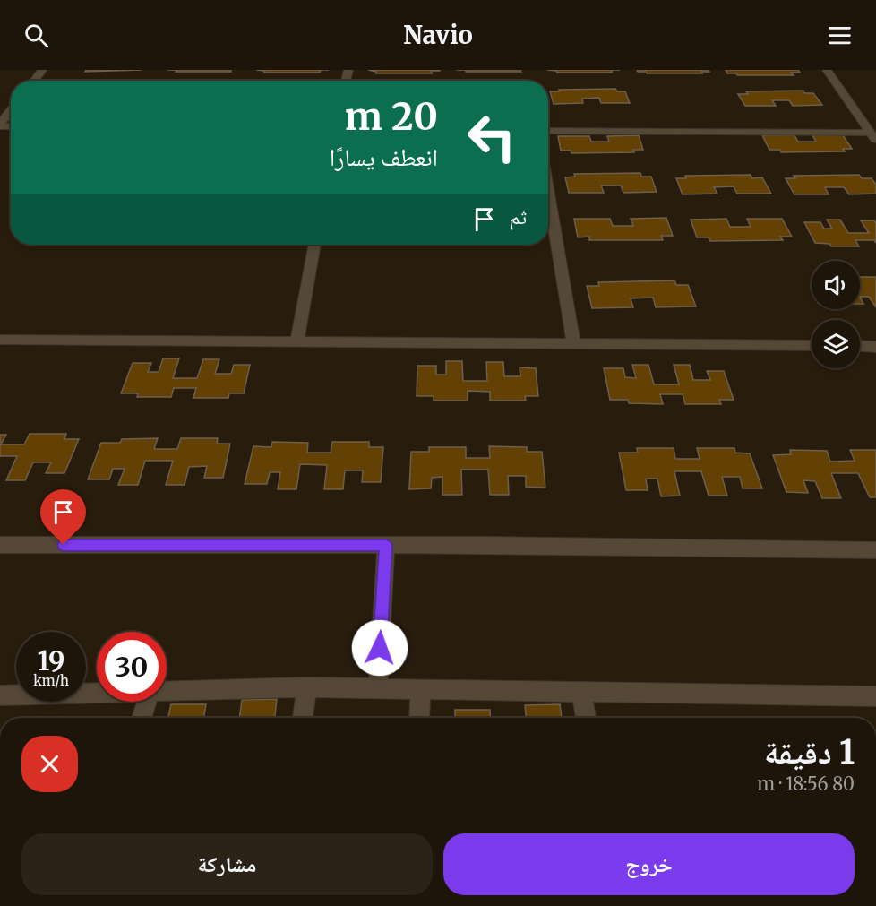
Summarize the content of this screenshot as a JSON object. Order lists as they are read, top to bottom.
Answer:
{
  "page": {
    "header": "Navio",
    "turn": ["20 m", "انعطف يسارًا"],
    "then": "ثم",
    "speed": "19 km/h",
    "limit": "30",
    "heading": ["1 دقيقة", "80 m · 18:56"],
    "buttons": ["خروج", "مشاركة"]
  }
}
